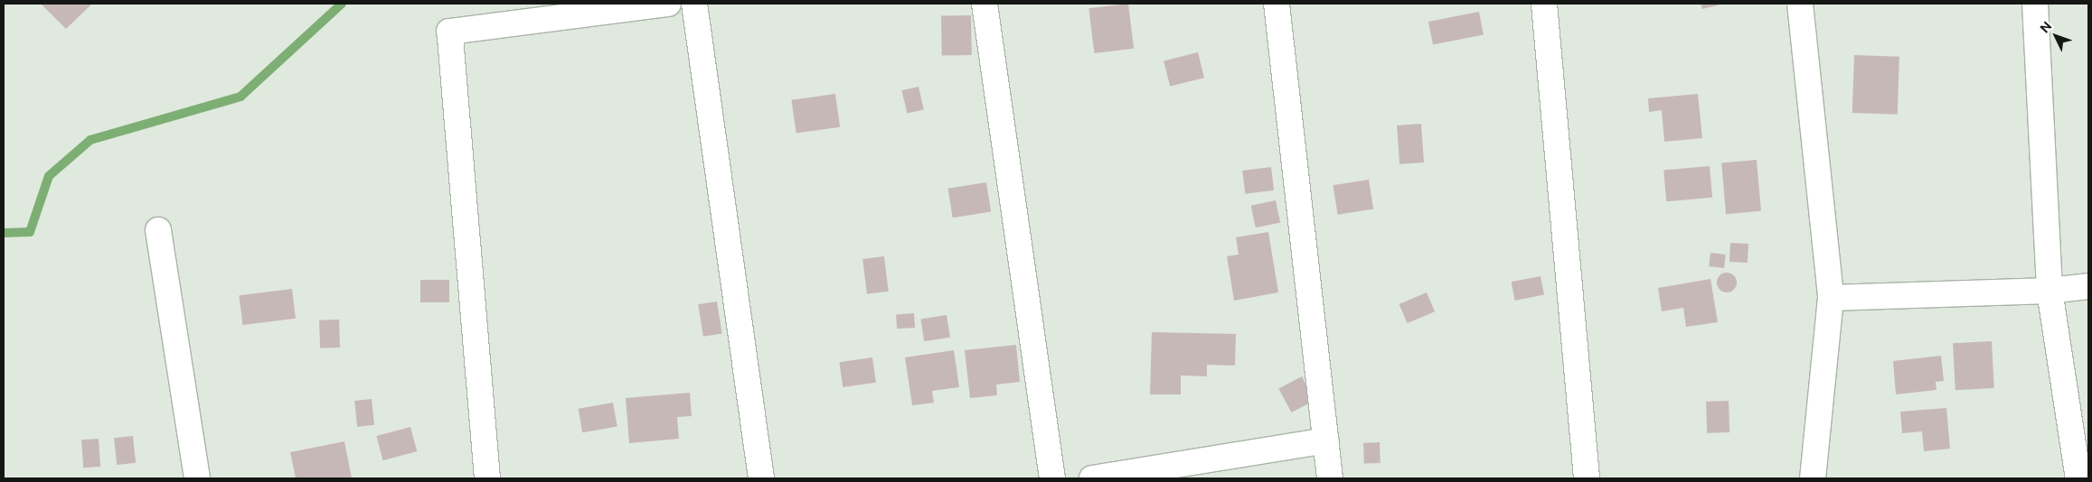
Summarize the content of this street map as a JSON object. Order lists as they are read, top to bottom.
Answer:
{
  "north": "top left"
}
